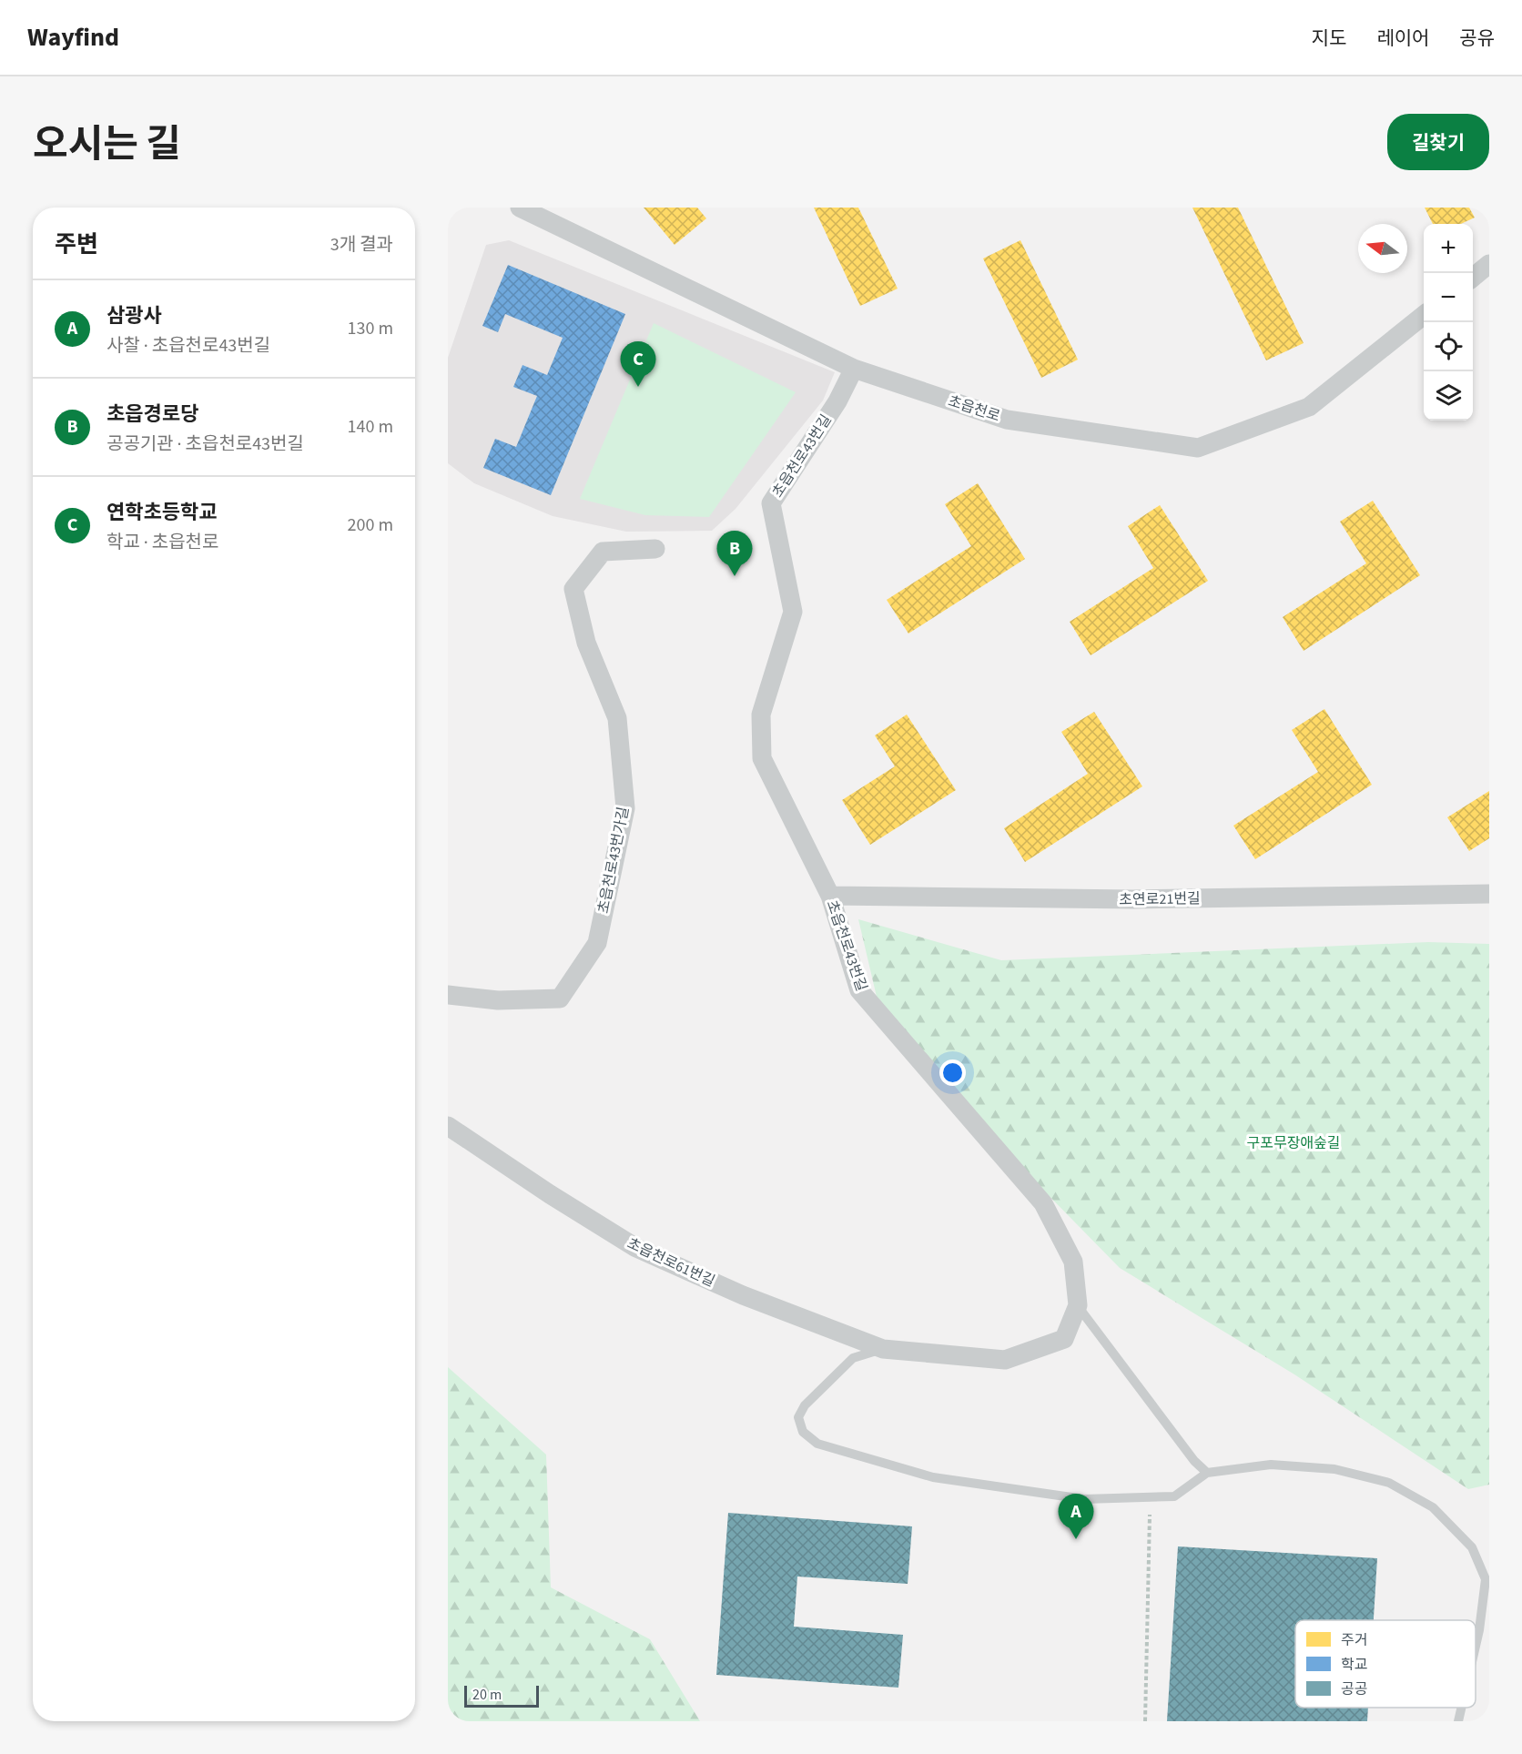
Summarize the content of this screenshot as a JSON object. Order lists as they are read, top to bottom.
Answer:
{
  "streets": {
    "street": [
      "초읍천로",
      "초읍천로43번길",
      "초읍천로43번가길",
      "초연로21번길",
      "초읍천로61번길"
    ]
  },
  "crossings": [
    ["초읍천로", "초읍천로43번길"],
    ["초읍천로43번길", "초연로21번길"],
    ["초읍천로43번길", "초읍천로61번길"]
  ],
  "parks": ["구포무장애숲길"],
  "legend": ["주거", "학교", "공공"],
  "scale_bar": "20 m",
  "north": "left",
  "page": {
    "header": "Wayfind",
    "nav": ["지도", "레이어", "공유"],
    "title": "오시는 길",
    "buttons": "길찾기",
    "heading": ["주변", "3개 결과"],
    "map_buttons": ["+", "−"],
    "list": [
      {
        "mark": "A",
        "name": "삼광사",
        "note": "사찰 · 초읍천로43번길",
        "value": "130 m"
      },
      {
        "mark": "B",
        "name": "초읍경로당",
        "note": "공공기관 · 초읍천로43번길",
        "value": "140 m"
      },
      {
        "mark": "C",
        "name": "연학초등학교",
        "note": "학교 · 초읍천로",
        "value": "200 m"
      }
    ],
    "pins": ["C", "B", "A"],
    "scale": "20 m"
  }
}
